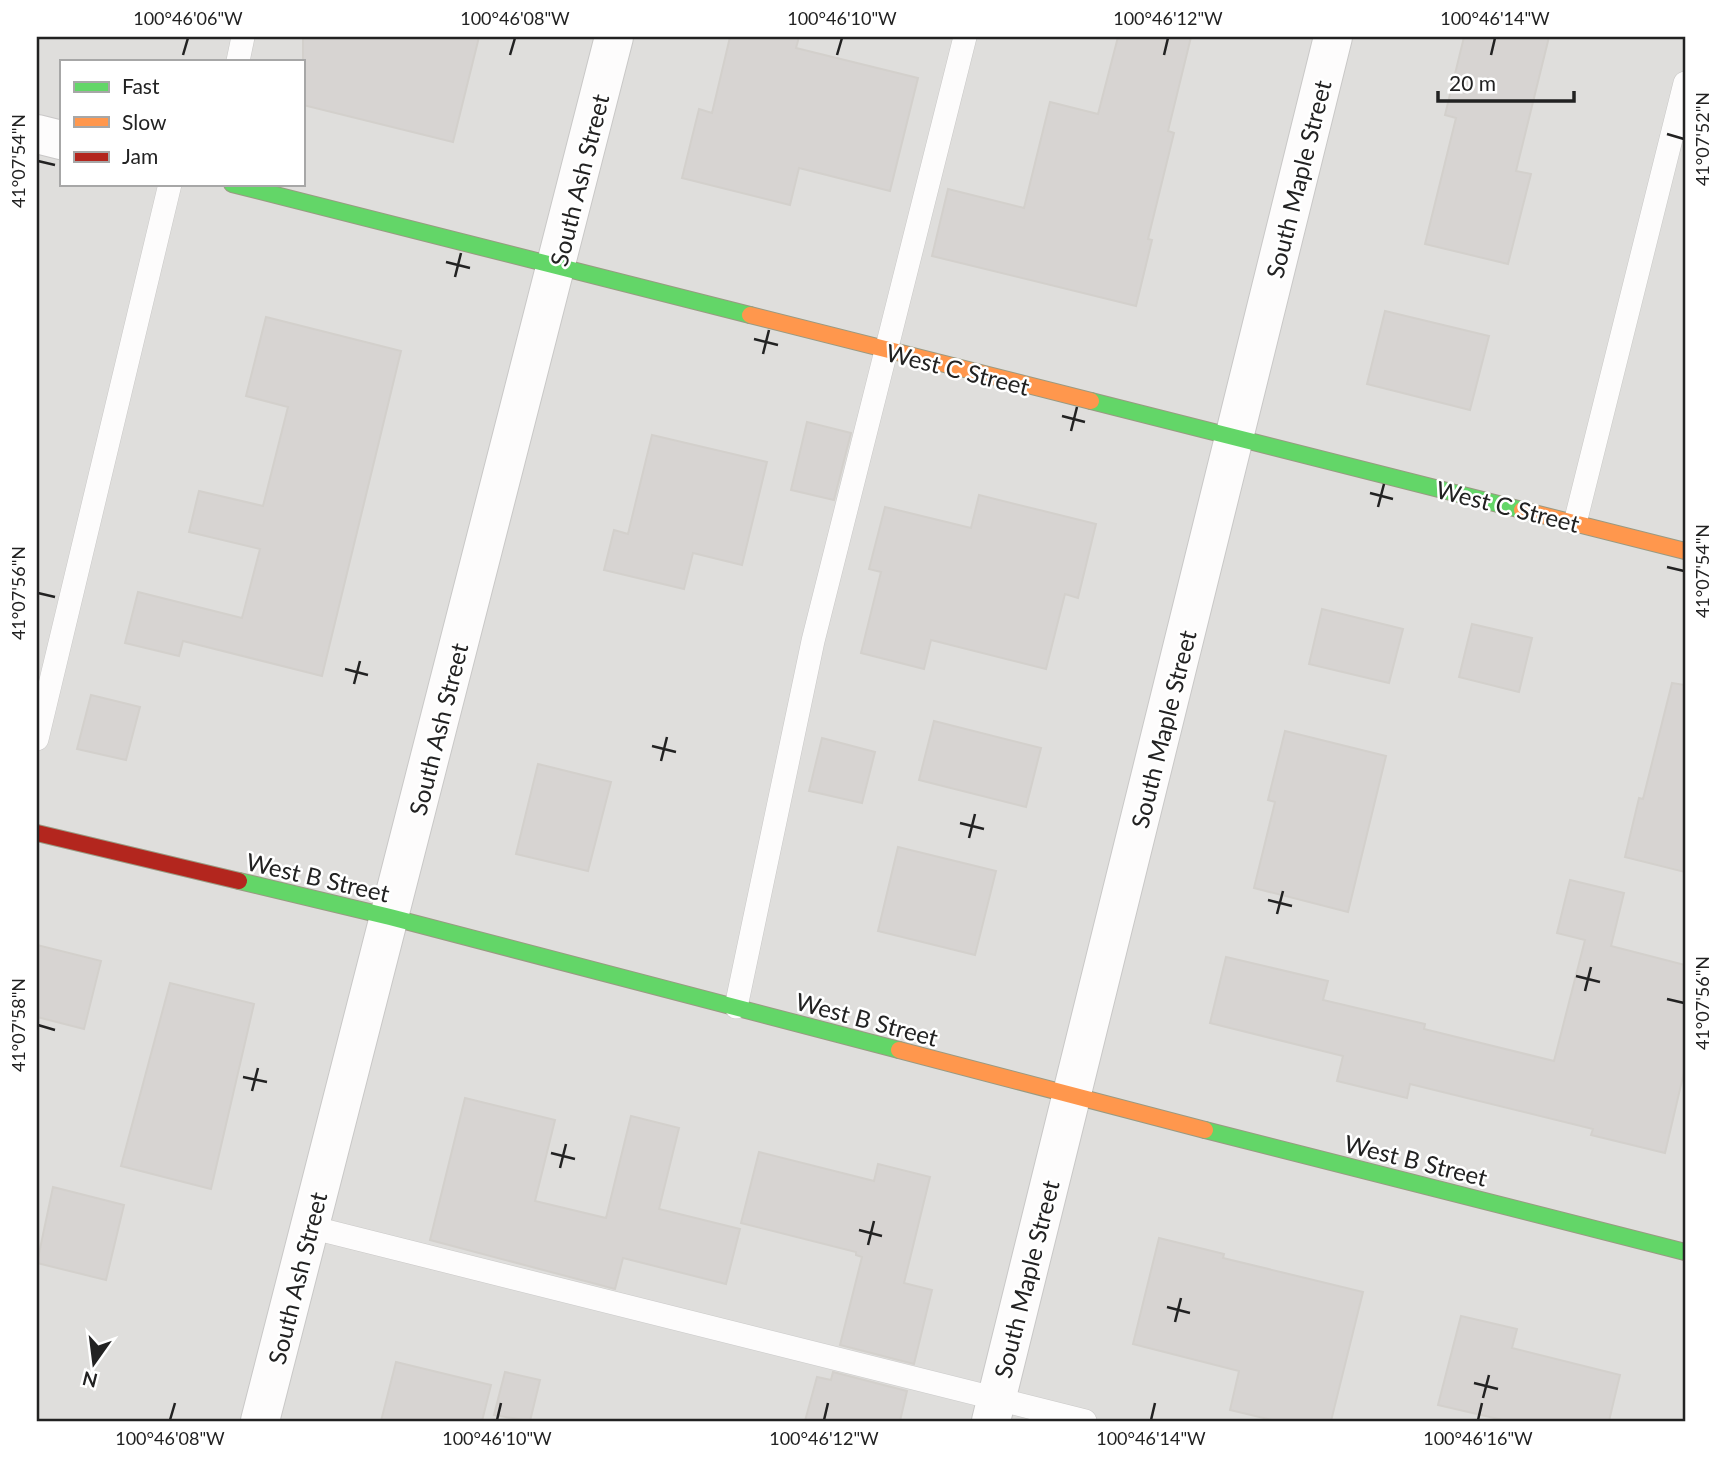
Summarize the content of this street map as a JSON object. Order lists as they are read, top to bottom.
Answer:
{
  "streets": {
    "street": [
      "South Maple Street",
      "South Ash Street",
      "West C Street",
      "West B Street"
    ]
  },
  "crossings": [
    ["South Maple Street", "West C Street"],
    ["South Maple Street", "West B Street"],
    ["South Ash Street", "West C Street"],
    ["South Ash Street", "West B Street"]
  ],
  "legend": ["Fast", "Slow", "Jam"],
  "scale_bar": "20 m",
  "north": "bottom",
  "coordinates": [
    "100°46'06\"W",
    "100°46'08\"W",
    "100°46'10\"W",
    "100°46'12\"W",
    "100°46'14\"W",
    "41°07'52\"N",
    "41°07'54\"N",
    "41°07'56\"N",
    "41°07'58\"N",
    "100°46'16\"W"
  ]
}
